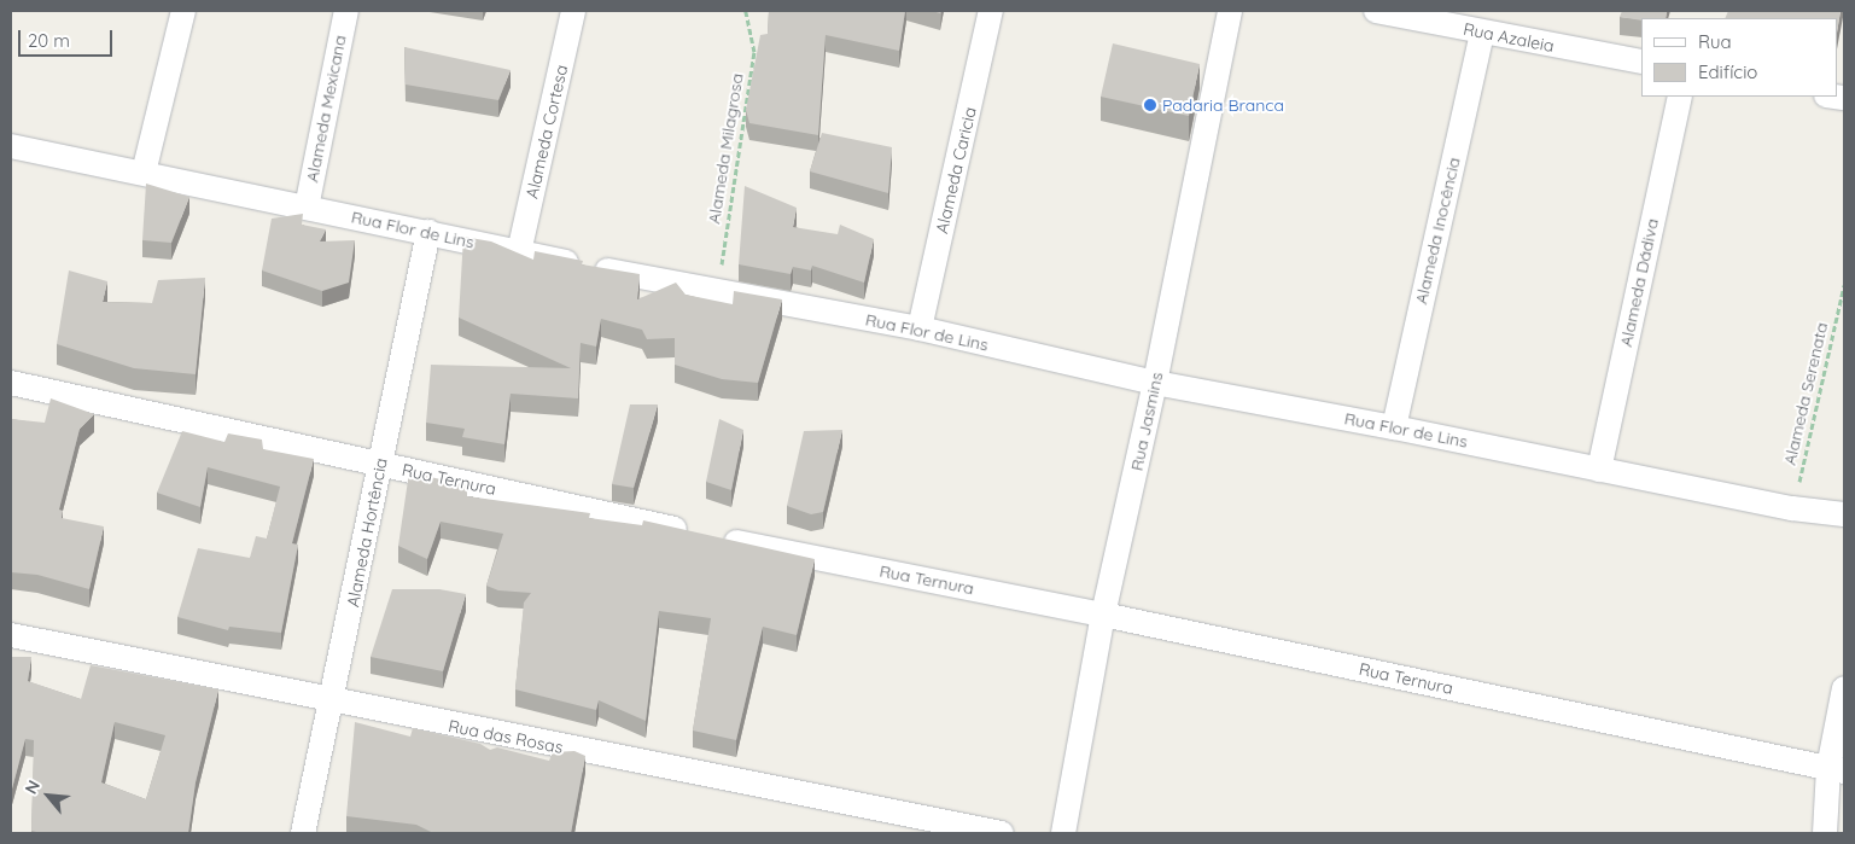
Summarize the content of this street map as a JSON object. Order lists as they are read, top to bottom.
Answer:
{
  "streets": {
    "street": [
      "Rua Azaleia",
      "Alameda Mexicana",
      "Alameda Cortesa",
      "Alameda Caricia",
      "Rua Flor de Lins",
      "Alameda Inocência",
      "Alameda Dádiva",
      "Rua Jasmins",
      "Rua Ternura",
      "Alameda Hortência",
      "Rua das Rosas"
    ],
    "path": ["Alameda Milagrosa", "Alameda Serenata"]
  },
  "crossings": [
    ["Rua Azaleia", "Alameda Inocência"],
    ["Alameda Mexicana", "Rua Flor de Lins"],
    ["Alameda Cortesa", "Rua Flor de Lins"],
    ["Alameda Milagrosa", "Rua Flor de Lins"],
    ["Alameda Caricia", "Rua Flor de Lins"],
    ["Rua Flor de Lins", "Alameda Inocência"],
    ["Rua Flor de Lins", "Alameda Dádiva"],
    ["Rua Flor de Lins", "Alameda Serenata"],
    ["Rua Flor de Lins", "Rua Jasmins"],
    ["Rua Flor de Lins", "Alameda Hortência"],
    ["Rua Jasmins", "Rua Ternura"],
    ["Rua Ternura", "Alameda Hortência"],
    ["Alameda Hortência", "Rua das Rosas"]
  ],
  "places": ["Padaria Branca"],
  "legend": ["Rua", "Edifício"],
  "scale_bar": "20 m",
  "north": "top left"
}
